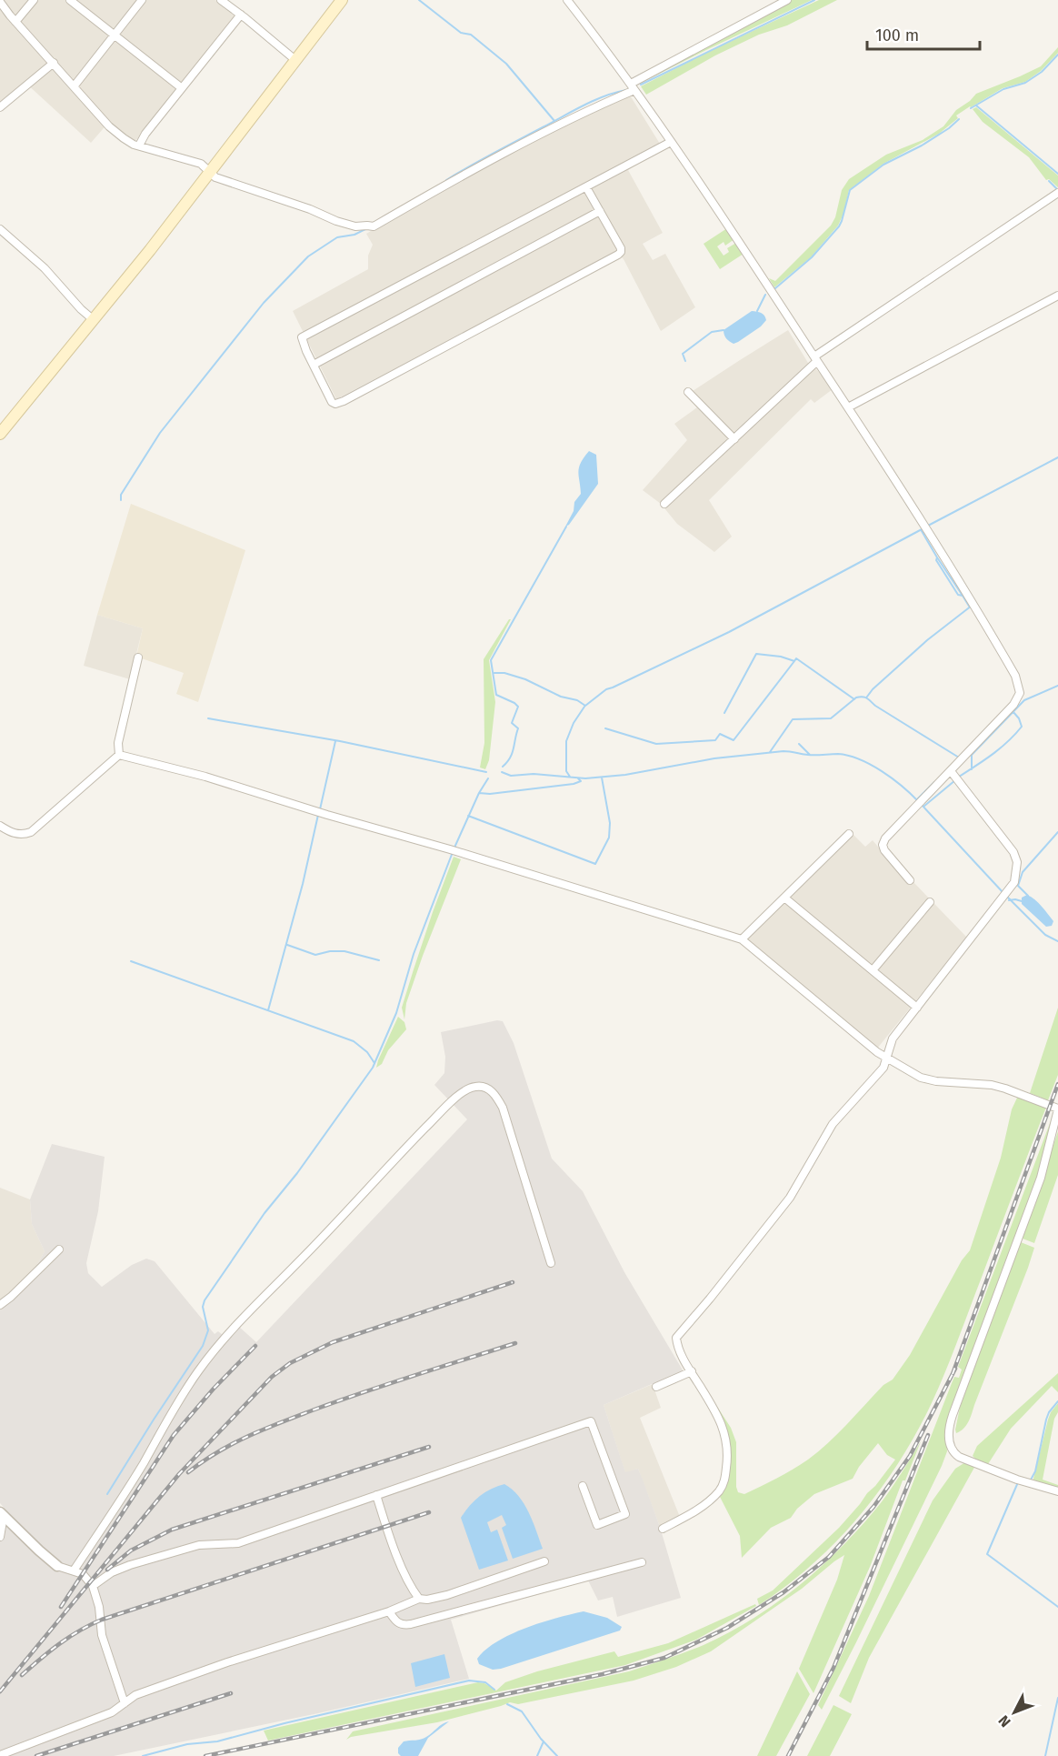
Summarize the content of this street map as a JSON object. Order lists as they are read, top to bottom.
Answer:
{
  "scale_bar": "100 m",
  "north": "bottom left"
}
